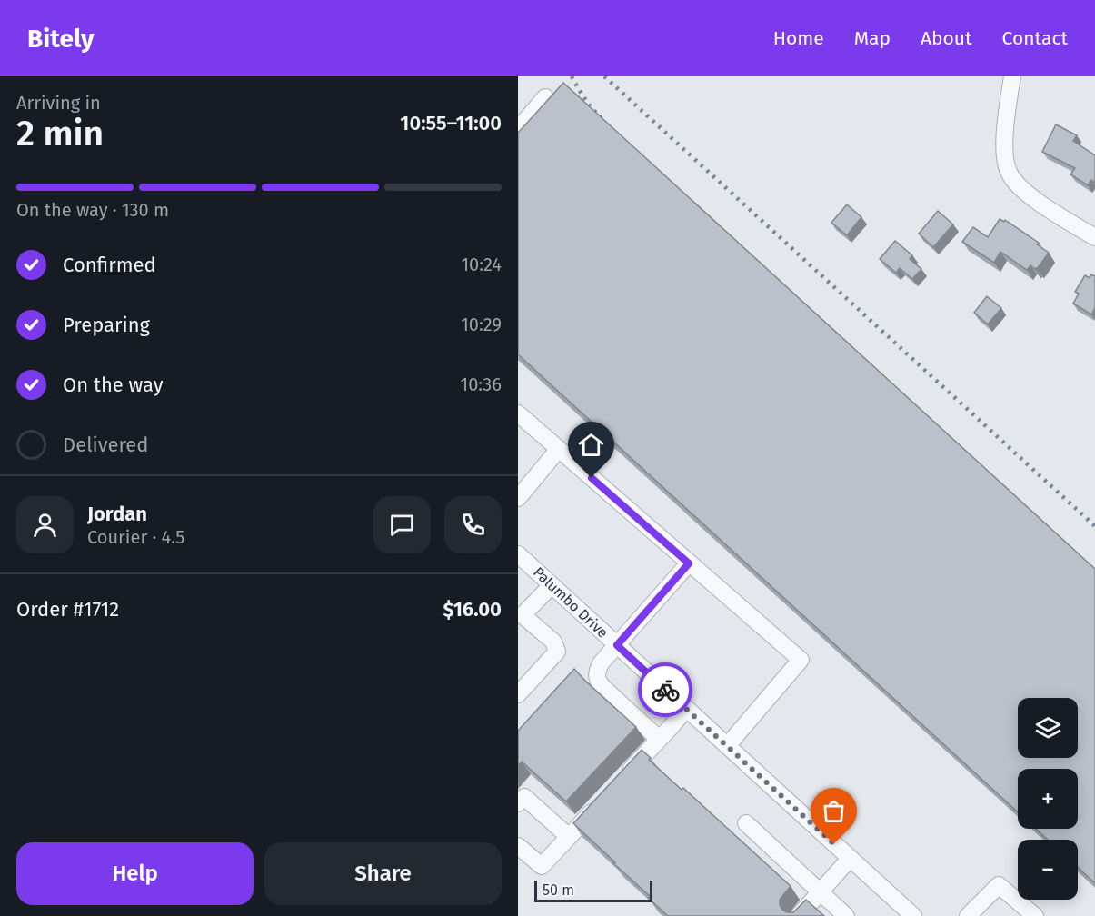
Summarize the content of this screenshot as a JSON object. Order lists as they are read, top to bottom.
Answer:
{
  "streets": {
    "street": ["Palumbo Drive"]
  },
  "scale_bar": "50 m",
  "page": {
    "header": "Bitely",
    "nav": [
      "Home",
      "Map",
      "About",
      "Contact"
    ],
    "heading": ["2 min", "Arriving in", "10:55–11:00"],
    "panel": [
      "Jordan",
      "Courier · 4.5",
      "Order #1712",
      "$16.00"
    ],
    "bar": "On the way · 130 m",
    "list": [
      ["Confirmed", "10:24"],
      ["Preparing", "10:29"],
      ["On the way", "10:36"],
      "Delivered"
    ],
    "map_buttons": ["+", "−"],
    "buttons": ["Help", "Share"],
    "scale": "50 m"
  }
}
